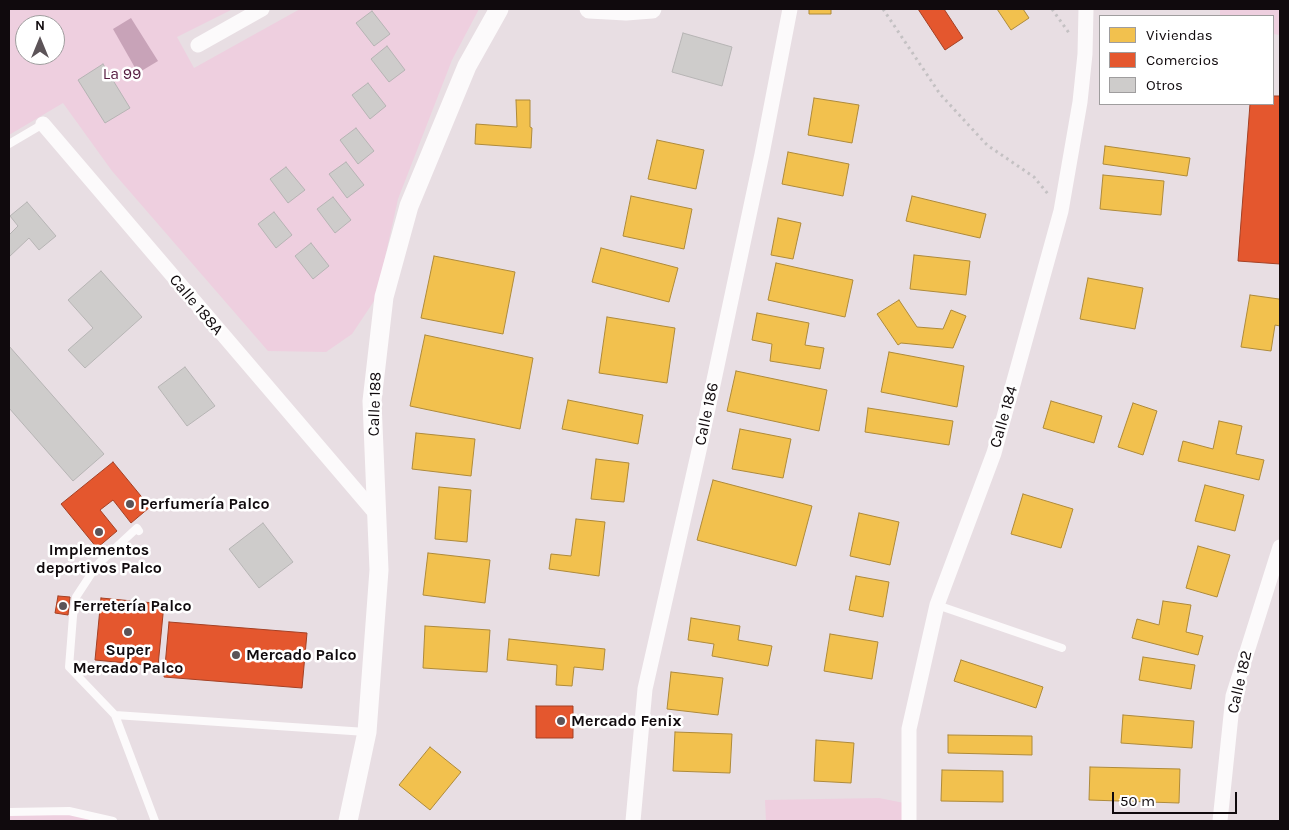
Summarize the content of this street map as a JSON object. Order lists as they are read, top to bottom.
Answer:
{
  "streets": {
    "street": [
      "Calle 188A",
      "Calle 188",
      "Calle 186",
      "Calle 184",
      "Calle 182"
    ]
  },
  "crossings": [
    ["Calle 188A", "Calle 188"]
  ],
  "parks": ["La 99"],
  "places": [
    "Perfumería Palco",
    "Implementos deportivos Palco",
    "Ferretería Palco",
    "Super Mercado Palco",
    "Mercado Palco",
    "Mercado Fenix"
  ],
  "legend": ["Viviendas", "Comercios", "Otros"],
  "scale_bar": "50 m",
  "north": "top"
}
